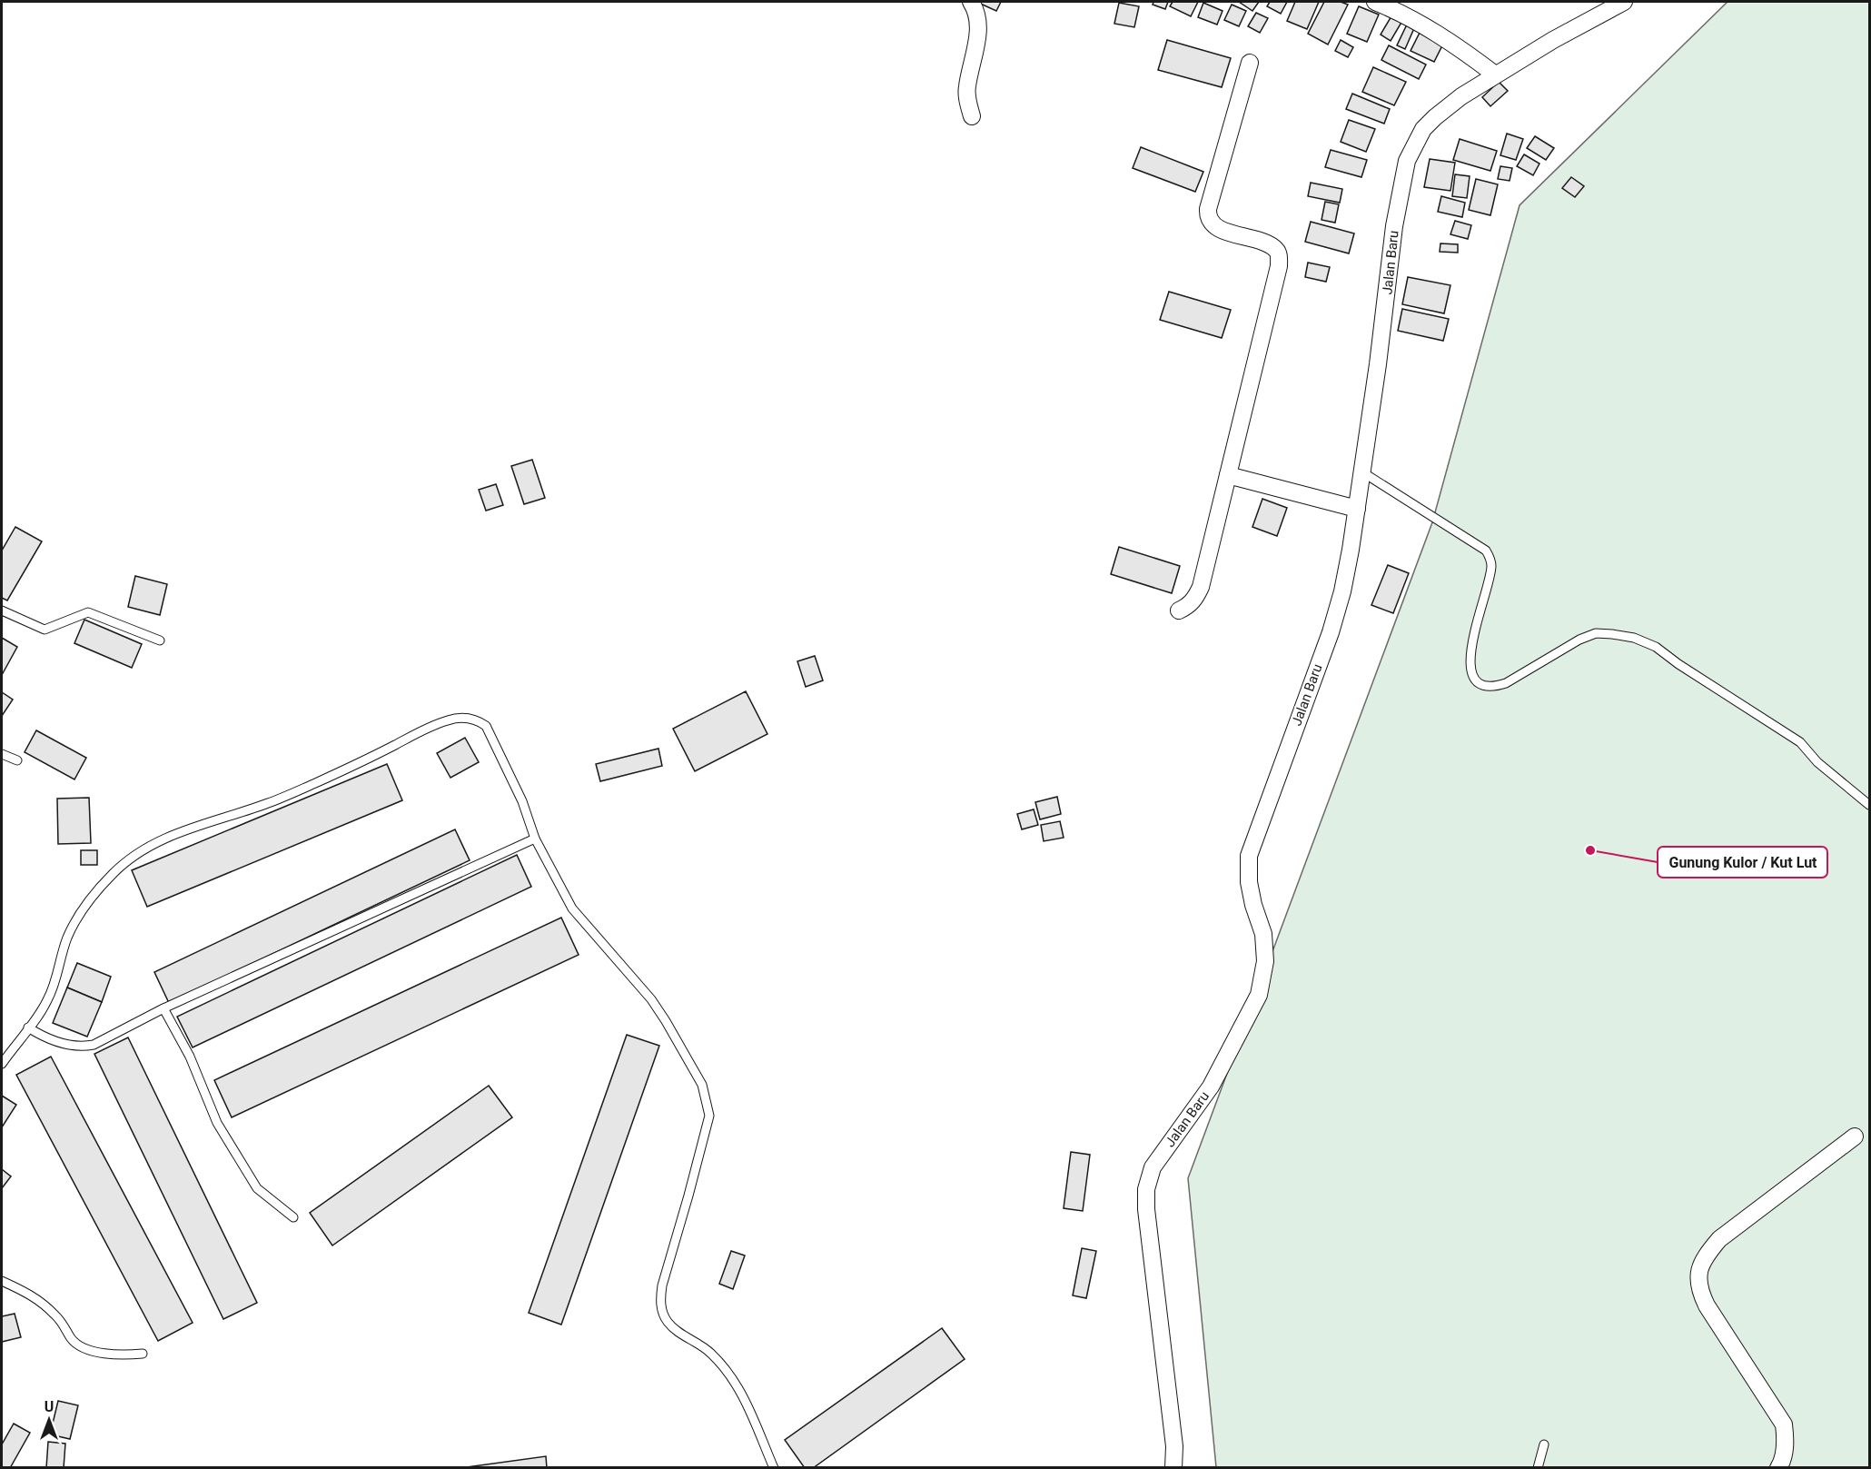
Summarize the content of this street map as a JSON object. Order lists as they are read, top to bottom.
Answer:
{
  "streets": {
    "street": ["Jalan Baru"]
  },
  "places": ["Gunung Kulor / Kut Lut"],
  "north": "top"
}
